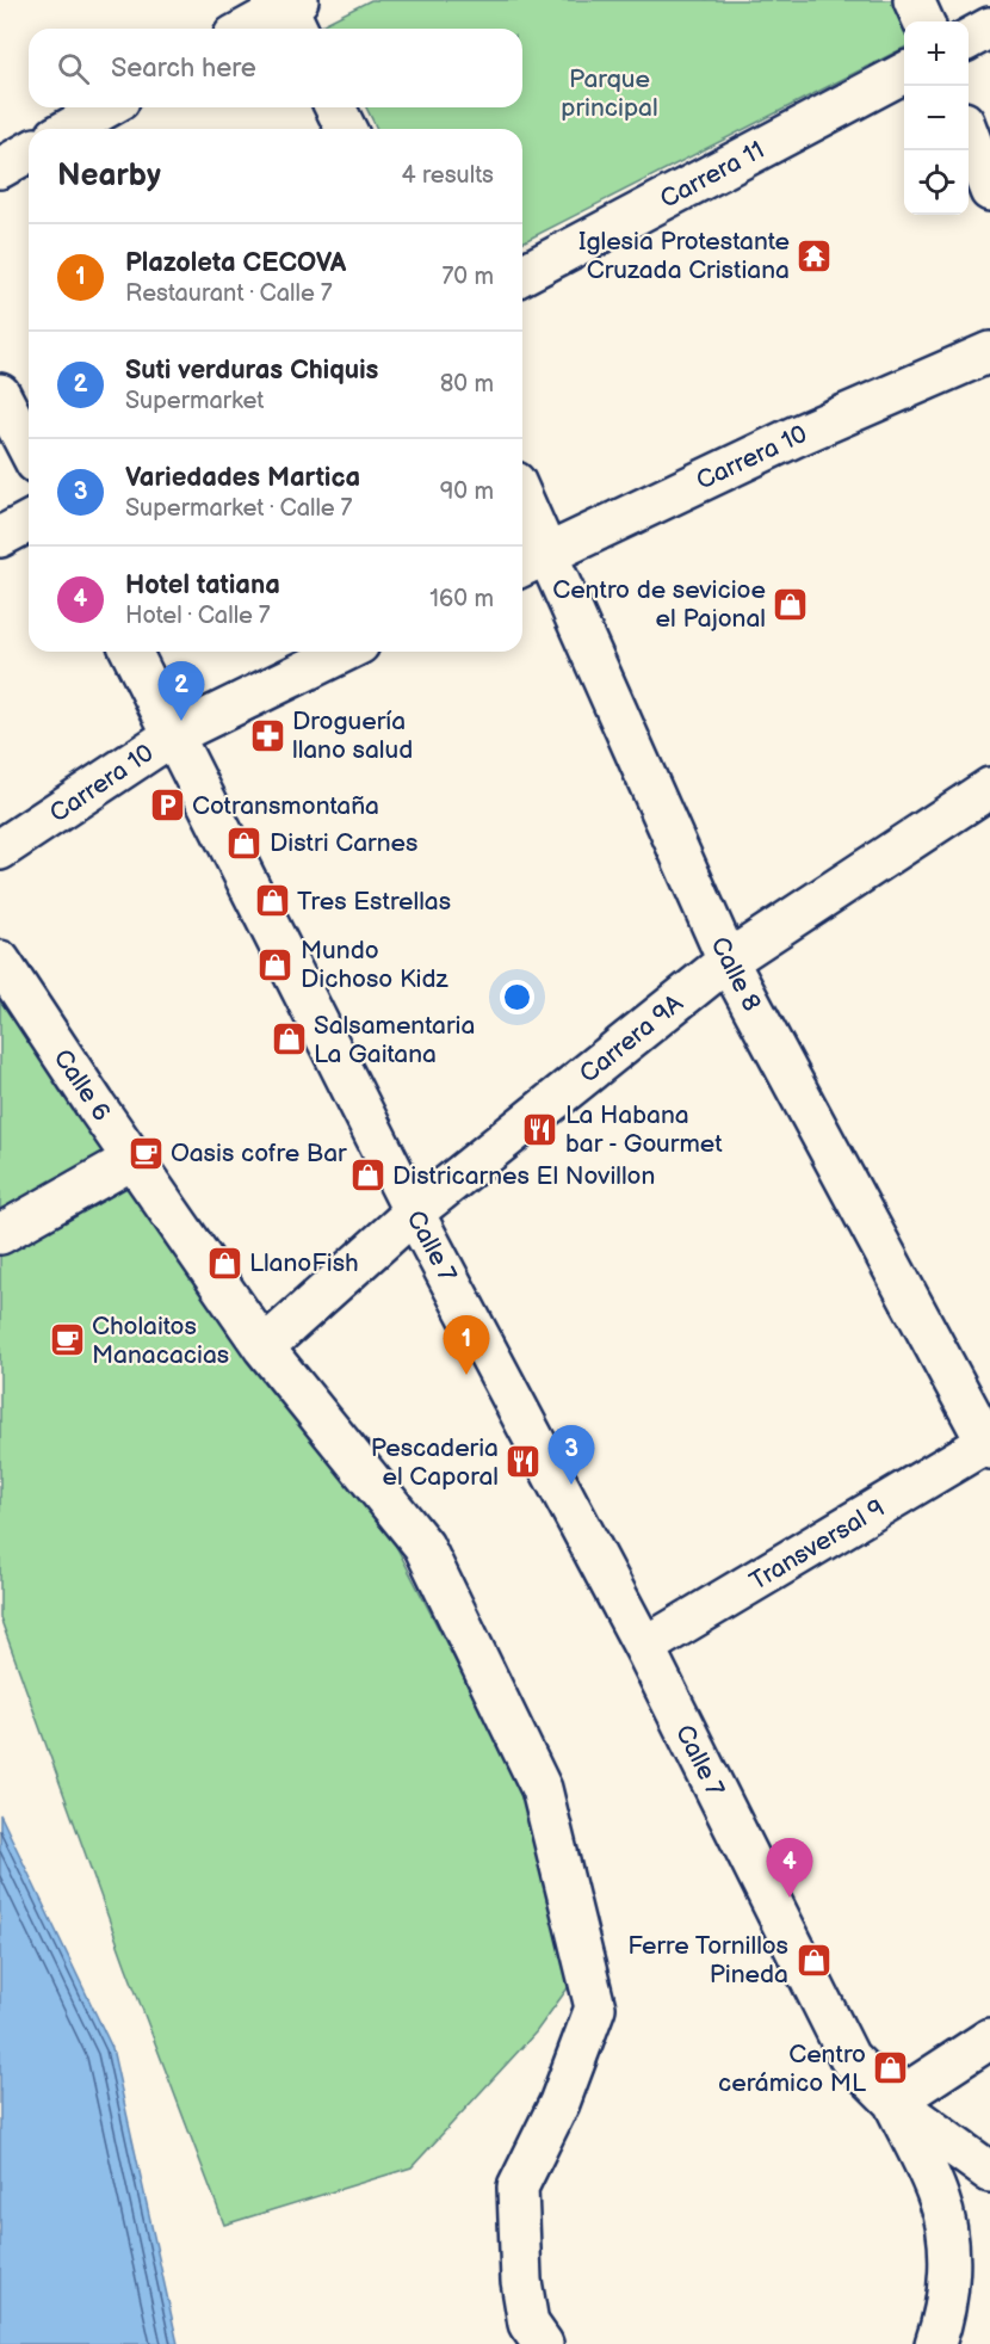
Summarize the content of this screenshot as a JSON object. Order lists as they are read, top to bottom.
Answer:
{
  "streets": {
    "street": [
      "Carrera 11",
      "Carrera 10",
      "Calle 8",
      "Carrera 9A",
      "Calle 6",
      "Calle 7",
      "Transversal 9"
    ]
  },
  "crossings": [
    ["Carrera 10", "Calle 8"],
    ["Carrera 10", "Calle 7"],
    ["Calle 8", "Carrera 9A"],
    ["Calle 8", "Transversal 9"],
    ["Carrera 9A", "Calle 6"],
    ["Carrera 9A", "Calle 7"],
    ["Calle 7", "Transversal 9"]
  ],
  "parks": ["Parque principal"],
  "places": {
    "temple": ["Iglesia Protestante Cruzada Cristiana"],
    "shop": [
      "Centro de sevicioe el Pajonal",
      "Distri Carnes",
      "Tres Estrellas",
      "Mundo Dichoso Kidz",
      "Salsamentaria La Gaitana",
      "Districarnes El Novillon",
      "LlanoFish",
      "Ferre Tornillos Pineda",
      "Centro cerámico ML"
    ],
    "pharmacy": ["Droguería llano salud"],
    "parking": ["Cotransmontaña"],
    "restaurant": ["La Habana bar - Gourmet", "Pescaderia el Caporal"],
    "cafe": ["Oasis cofre Bar", "Cholaitos Manacacias"]
  },
  "page": {
    "map_buttons": ["+", "−"],
    "search": "Search here",
    "heading": ["Nearby", "4 results"],
    "list": [
      {
        "mark": "1",
        "name": "Plazoleta CECOVA",
        "note": "Restaurant · Calle 7",
        "value": "70 m"
      },
      {
        "mark": "2",
        "name": "Suti verduras Chiquis",
        "note": "Supermarket",
        "value": "80 m"
      },
      {
        "mark": "3",
        "name": "Variedades Martica",
        "note": "Supermarket · Calle 7",
        "value": "90 m"
      },
      {
        "mark": "4",
        "name": "Hotel tatiana",
        "note": "Hotel · Calle 7",
        "value": "160 m"
      }
    ],
    "pins": [
      "2",
      "1",
      "3",
      "4"
    ]
  }
}
